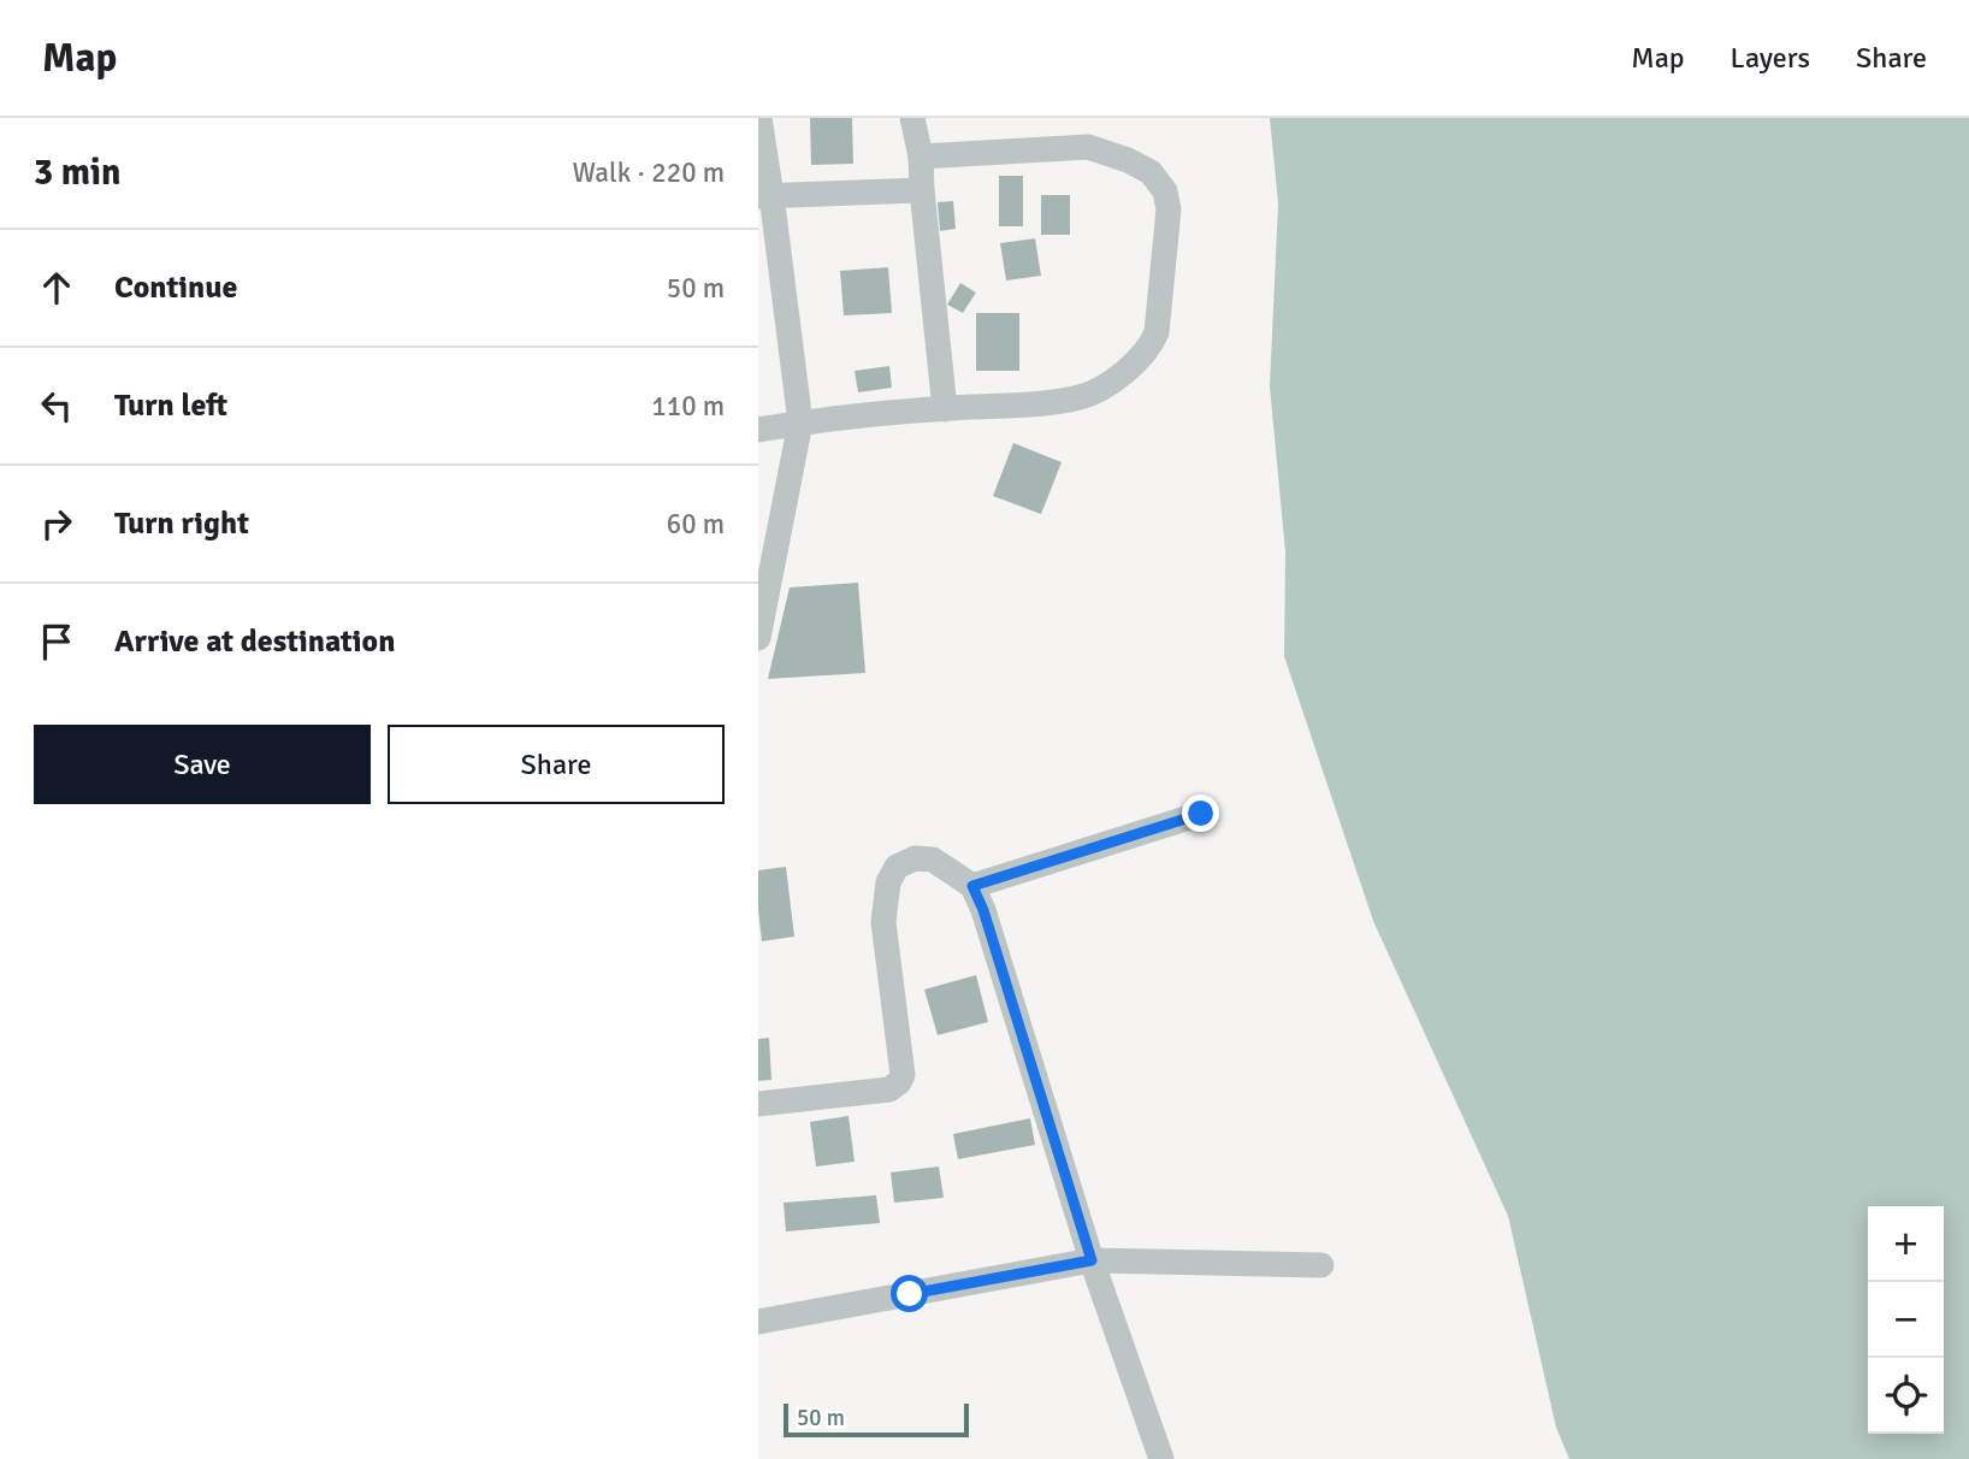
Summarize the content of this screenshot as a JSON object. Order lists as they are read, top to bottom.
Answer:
{
  "scale_bar": "50 m",
  "page": {
    "header": "Map",
    "nav": ["Map", "Layers", "Share"],
    "heading": ["3 min", "Walk · 220 m"],
    "list": [
      ["Continue", "50 m"],
      ["Turn left", "110 m"],
      ["Turn right", "60 m"],
      "Arrive at destination"
    ],
    "buttons": ["Save", "Share"],
    "map_buttons": ["+", "−"],
    "scale": "50 m"
  }
}
